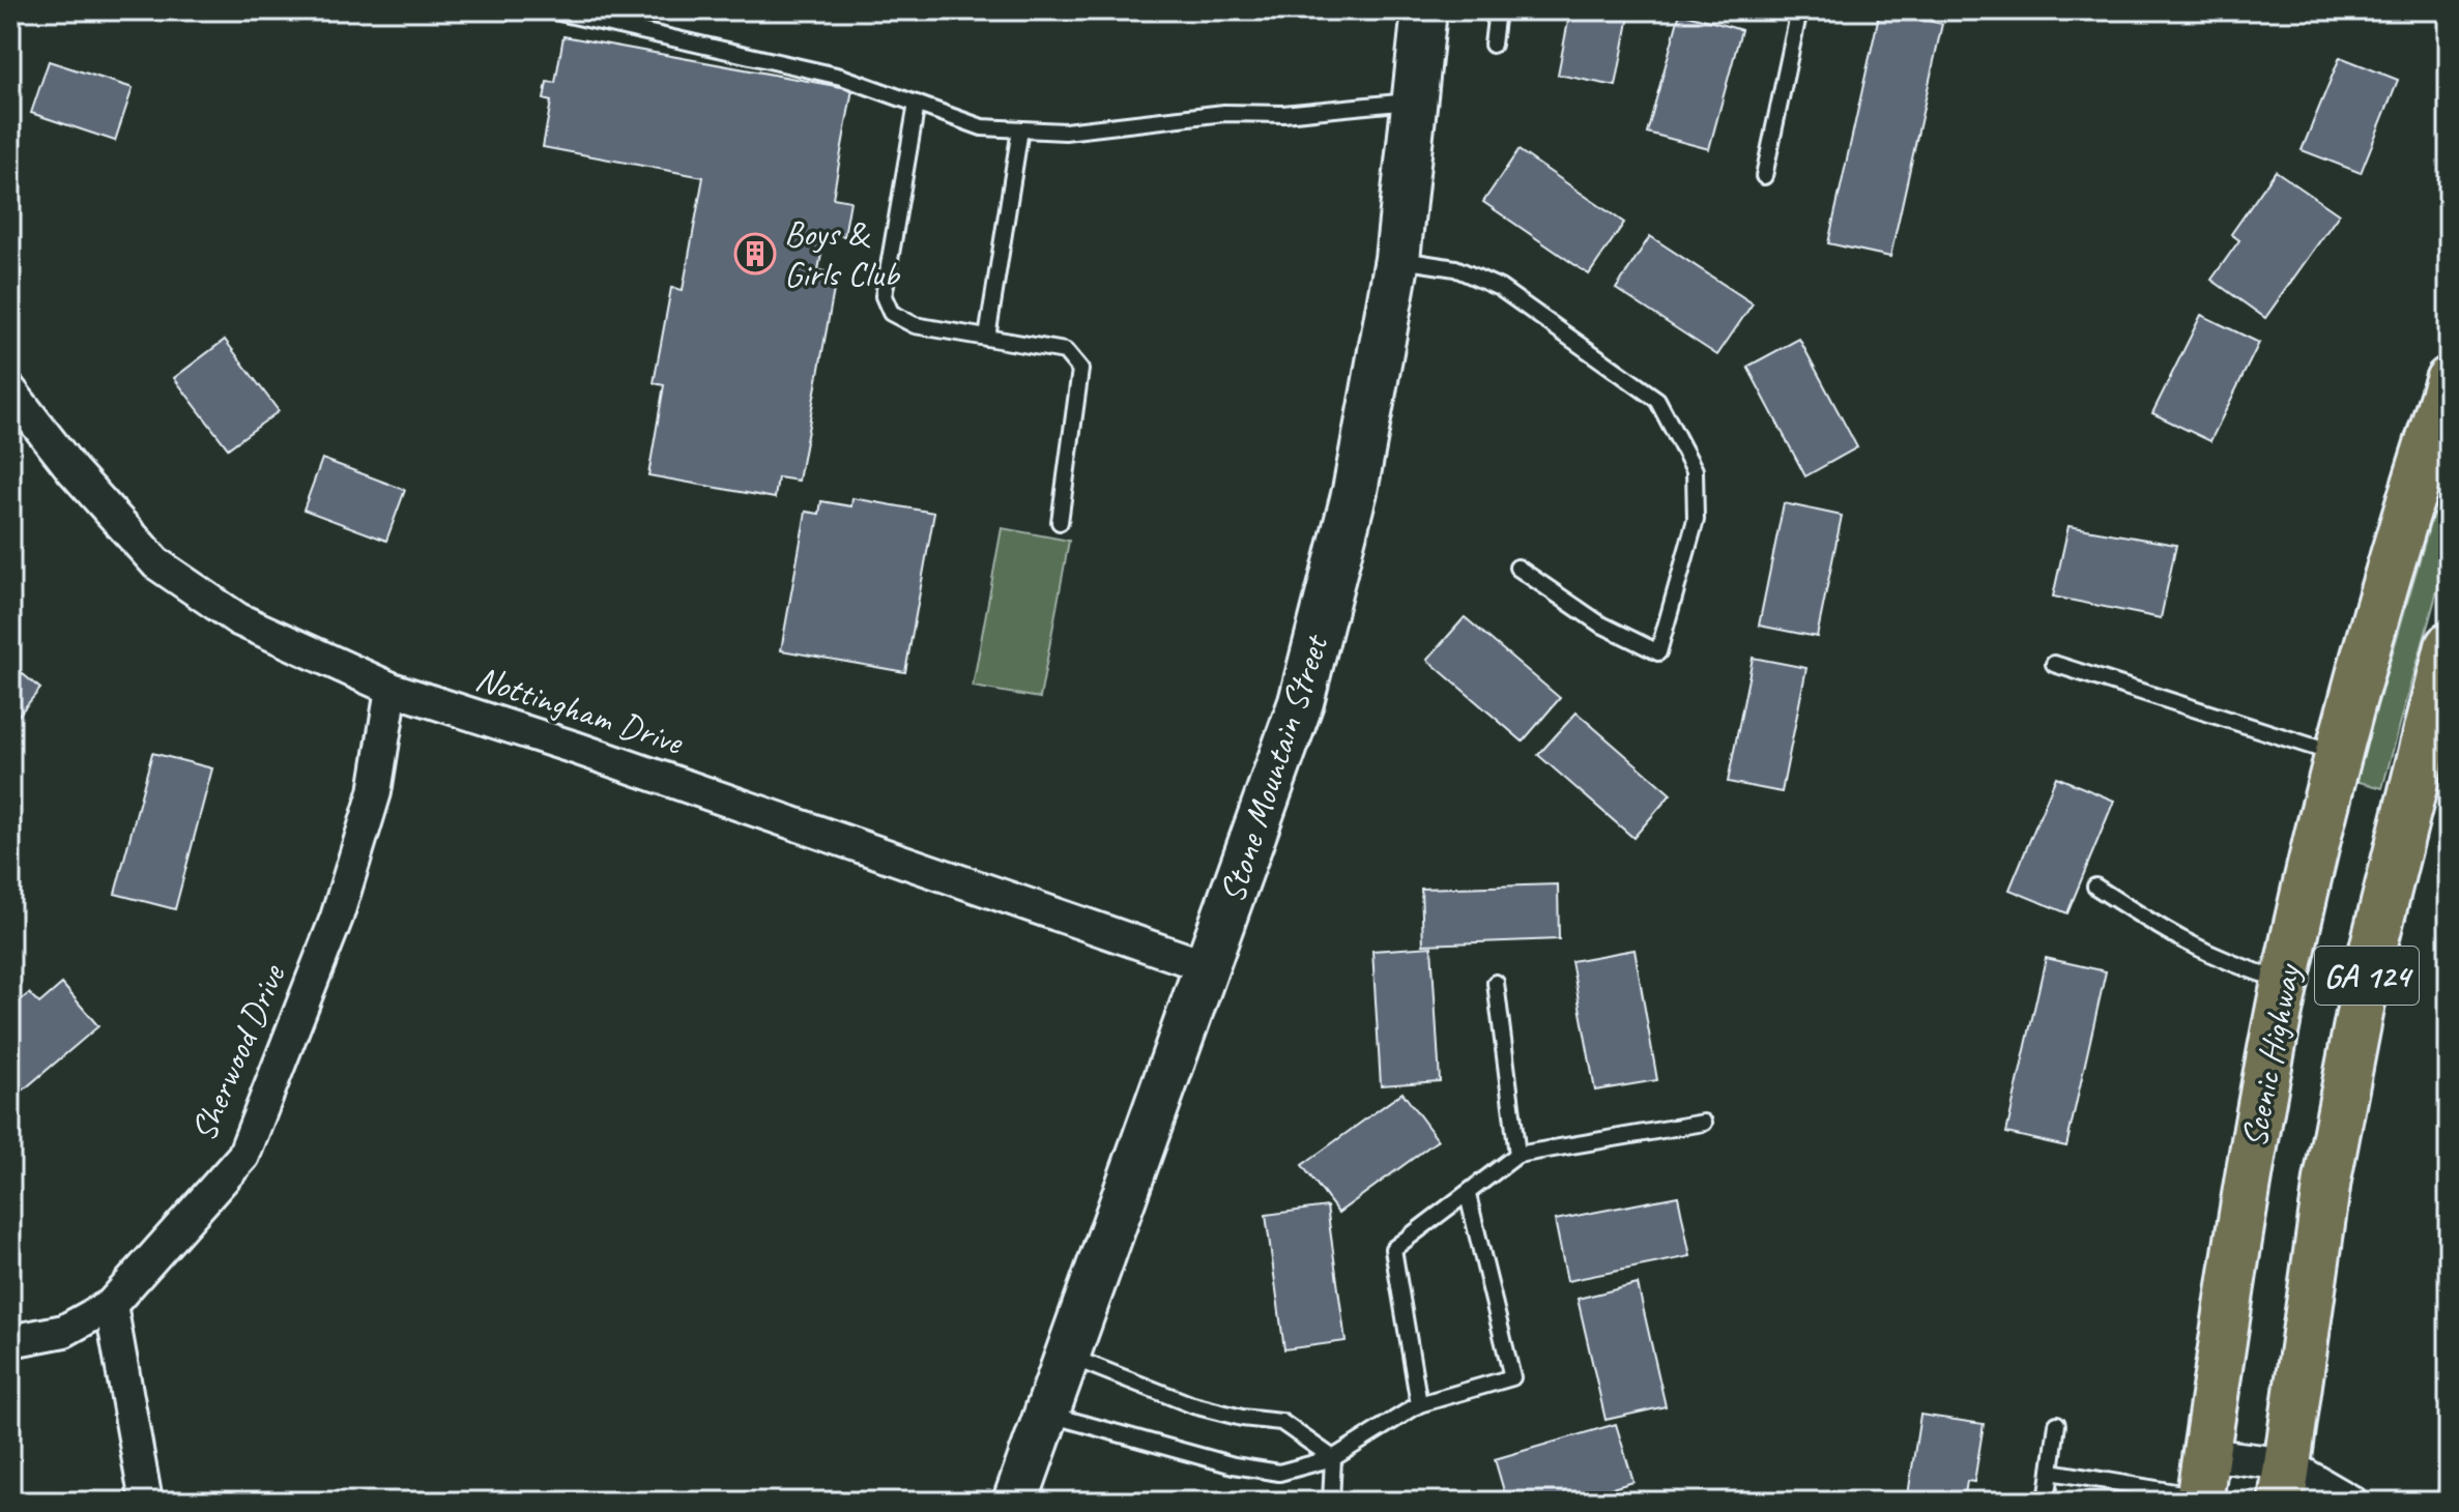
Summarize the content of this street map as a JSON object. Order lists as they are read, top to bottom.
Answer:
{
  "streets": {
    "highway": ["GA 124", "Scenic Highway"],
    "main road": ["Stone Mountain Street"],
    "street": ["Nottingham Drive", "Sherwood Drive"]
  },
  "crossings": [
    ["Nottingham Drive", "Stone Mountain Street"],
    ["Nottingham Drive", "Sherwood Drive"]
  ],
  "places": {
    "building": ["Boys & Girls Club"]
  }
}
